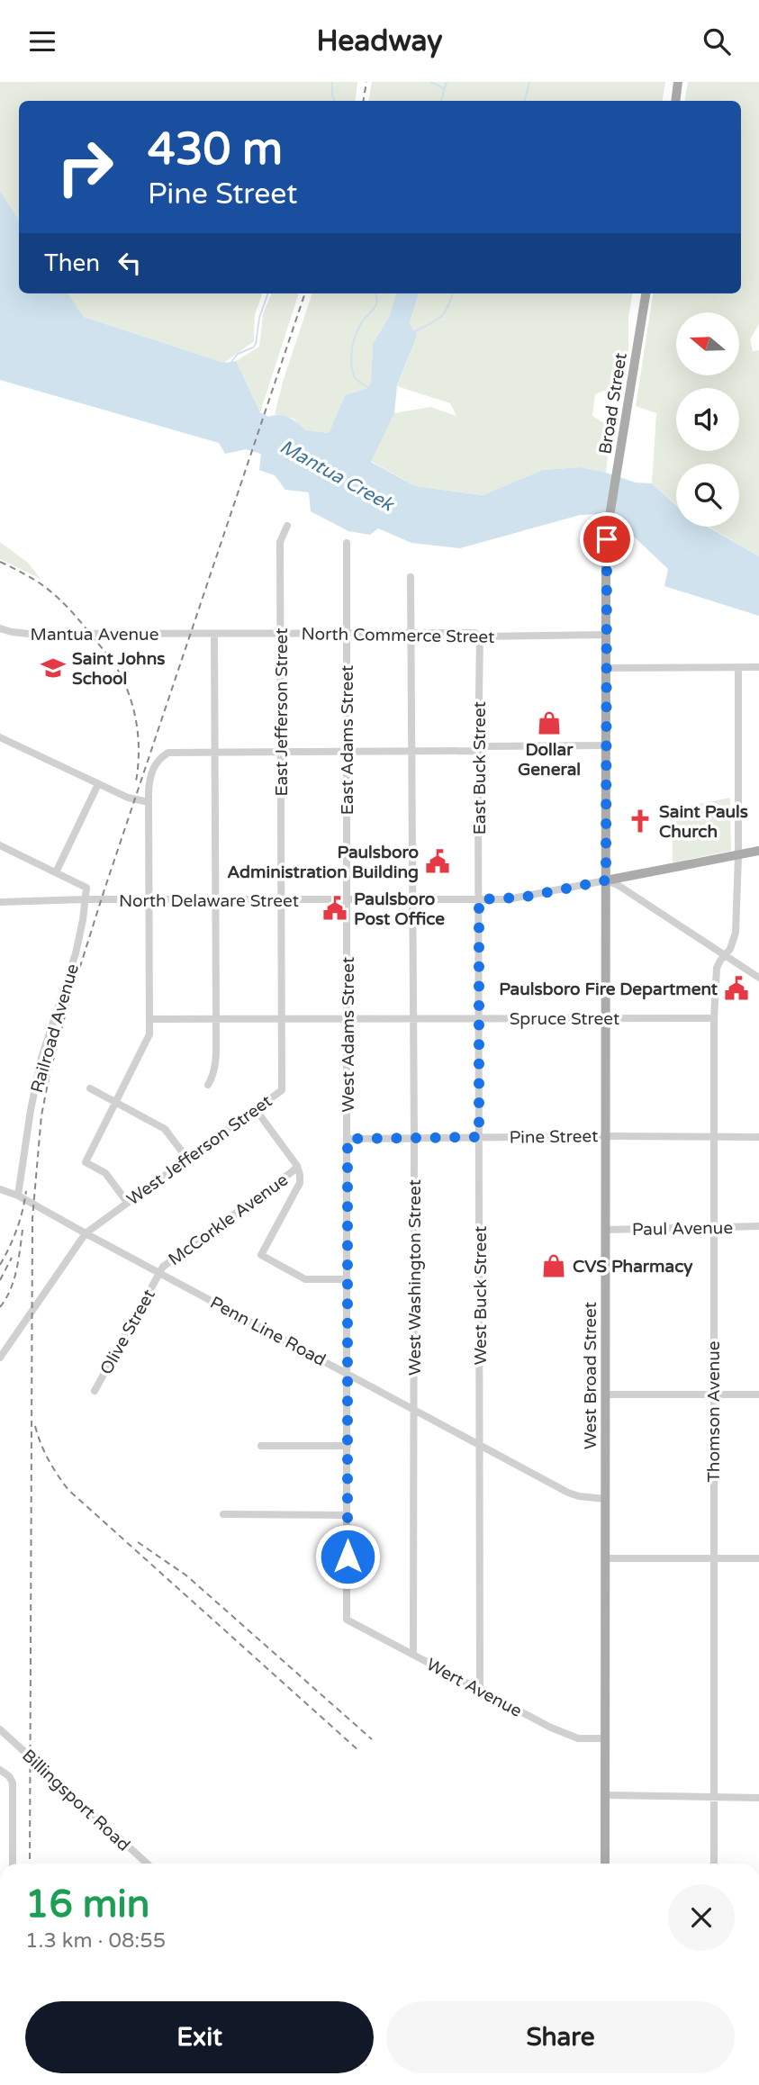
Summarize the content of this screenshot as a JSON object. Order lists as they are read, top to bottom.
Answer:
{
  "streets": {
    "main road": ["Broad Street", "West Broad Street"],
    "street": [
      "Mantua Avenue",
      "North Commerce Street",
      "East Jefferson Street",
      "East Adams Street",
      "East Buck Street",
      "North Delaware Street",
      "Spruce Street",
      "Railroad Avenue",
      "West Adams Street",
      "Pine Street",
      "West Jefferson Street",
      "McCorkle Avenue",
      "Paul Avenue",
      "West Washington Street",
      "West Buck Street",
      "Penn Line Road",
      "Olive Street",
      "Thomson Avenue",
      "Wert Avenue",
      "Billingsport Road"
    ]
  },
  "crossings": [
    ["Broad Street", "North Commerce Street"],
    ["Broad Street", "West Broad Street"],
    ["Mantua Avenue", "North Commerce Street"],
    ["North Commerce Street", "East Jefferson Street"],
    ["North Commerce Street", "East Adams Street"],
    ["North Commerce Street", "East Buck Street"],
    ["North Commerce Street", "West Washington Street"],
    ["East Jefferson Street", "North Delaware Street"],
    ["East Jefferson Street", "West Jefferson Street"],
    ["East Adams Street", "North Delaware Street"],
    ["East Adams Street", "West Adams Street"],
    ["East Buck Street", "North Delaware Street"],
    ["East Buck Street", "West Buck Street"],
    ["North Delaware Street", "Railroad Avenue"],
    ["North Delaware Street", "West Adams Street"],
    ["North Delaware Street", "West Jefferson Street"],
    ["North Delaware Street", "West Washington Street"],
    ["North Delaware Street", "West Buck Street"],
    ["North Delaware Street", "West Broad Street"],
    ["Spruce Street", "West Adams Street"],
    ["Spruce Street", "West Jefferson Street"],
    ["Spruce Street", "West Washington Street"],
    ["Spruce Street", "West Buck Street"],
    ["Spruce Street", "West Broad Street"],
    ["Spruce Street", "Thomson Avenue"],
    ["Railroad Avenue", "Penn Line Road"],
    ["West Adams Street", "Pine Street"],
    ["West Adams Street", "Penn Line Road"],
    ["West Adams Street", "Wert Avenue"],
    ["Pine Street", "West Washington Street"],
    ["Pine Street", "West Buck Street"],
    ["Pine Street", "West Broad Street"],
    ["Pine Street", "Thomson Avenue"],
    ["West Jefferson Street", "Penn Line Road"],
    ["McCorkle Avenue", "Penn Line Road"],
    ["McCorkle Avenue", "Olive Street"],
    ["Paul Avenue", "West Broad Street"],
    ["Paul Avenue", "Thomson Avenue"],
    ["West Washington Street", "Penn Line Road"],
    ["West Washington Street", "Wert Avenue"],
    ["West Buck Street", "Penn Line Road"],
    ["West Buck Street", "Wert Avenue"],
    ["Penn Line Road", "Olive Street"],
    ["Penn Line Road", "West Broad Street"],
    ["West Broad Street", "Wert Avenue"]
  ],
  "water": ["Mantua Creek"],
  "places": {
    "school or university": ["Saint Johns School"],
    "shop": ["Dollar General", "CVS Pharmacy"],
    "church": ["Saint Pauls Church"],
    "public building": ["Paulsboro Administration Building", "Paulsboro Post Office", "Paulsboro Fire Department"]
  },
  "north": "left",
  "page": {
    "header": "Headway",
    "turn": ["430 m", "Pine Street"],
    "then": "Then",
    "heading": ["16 min", "1.3 km · 08:55"],
    "buttons": ["Exit", "Share"]
  }
}
